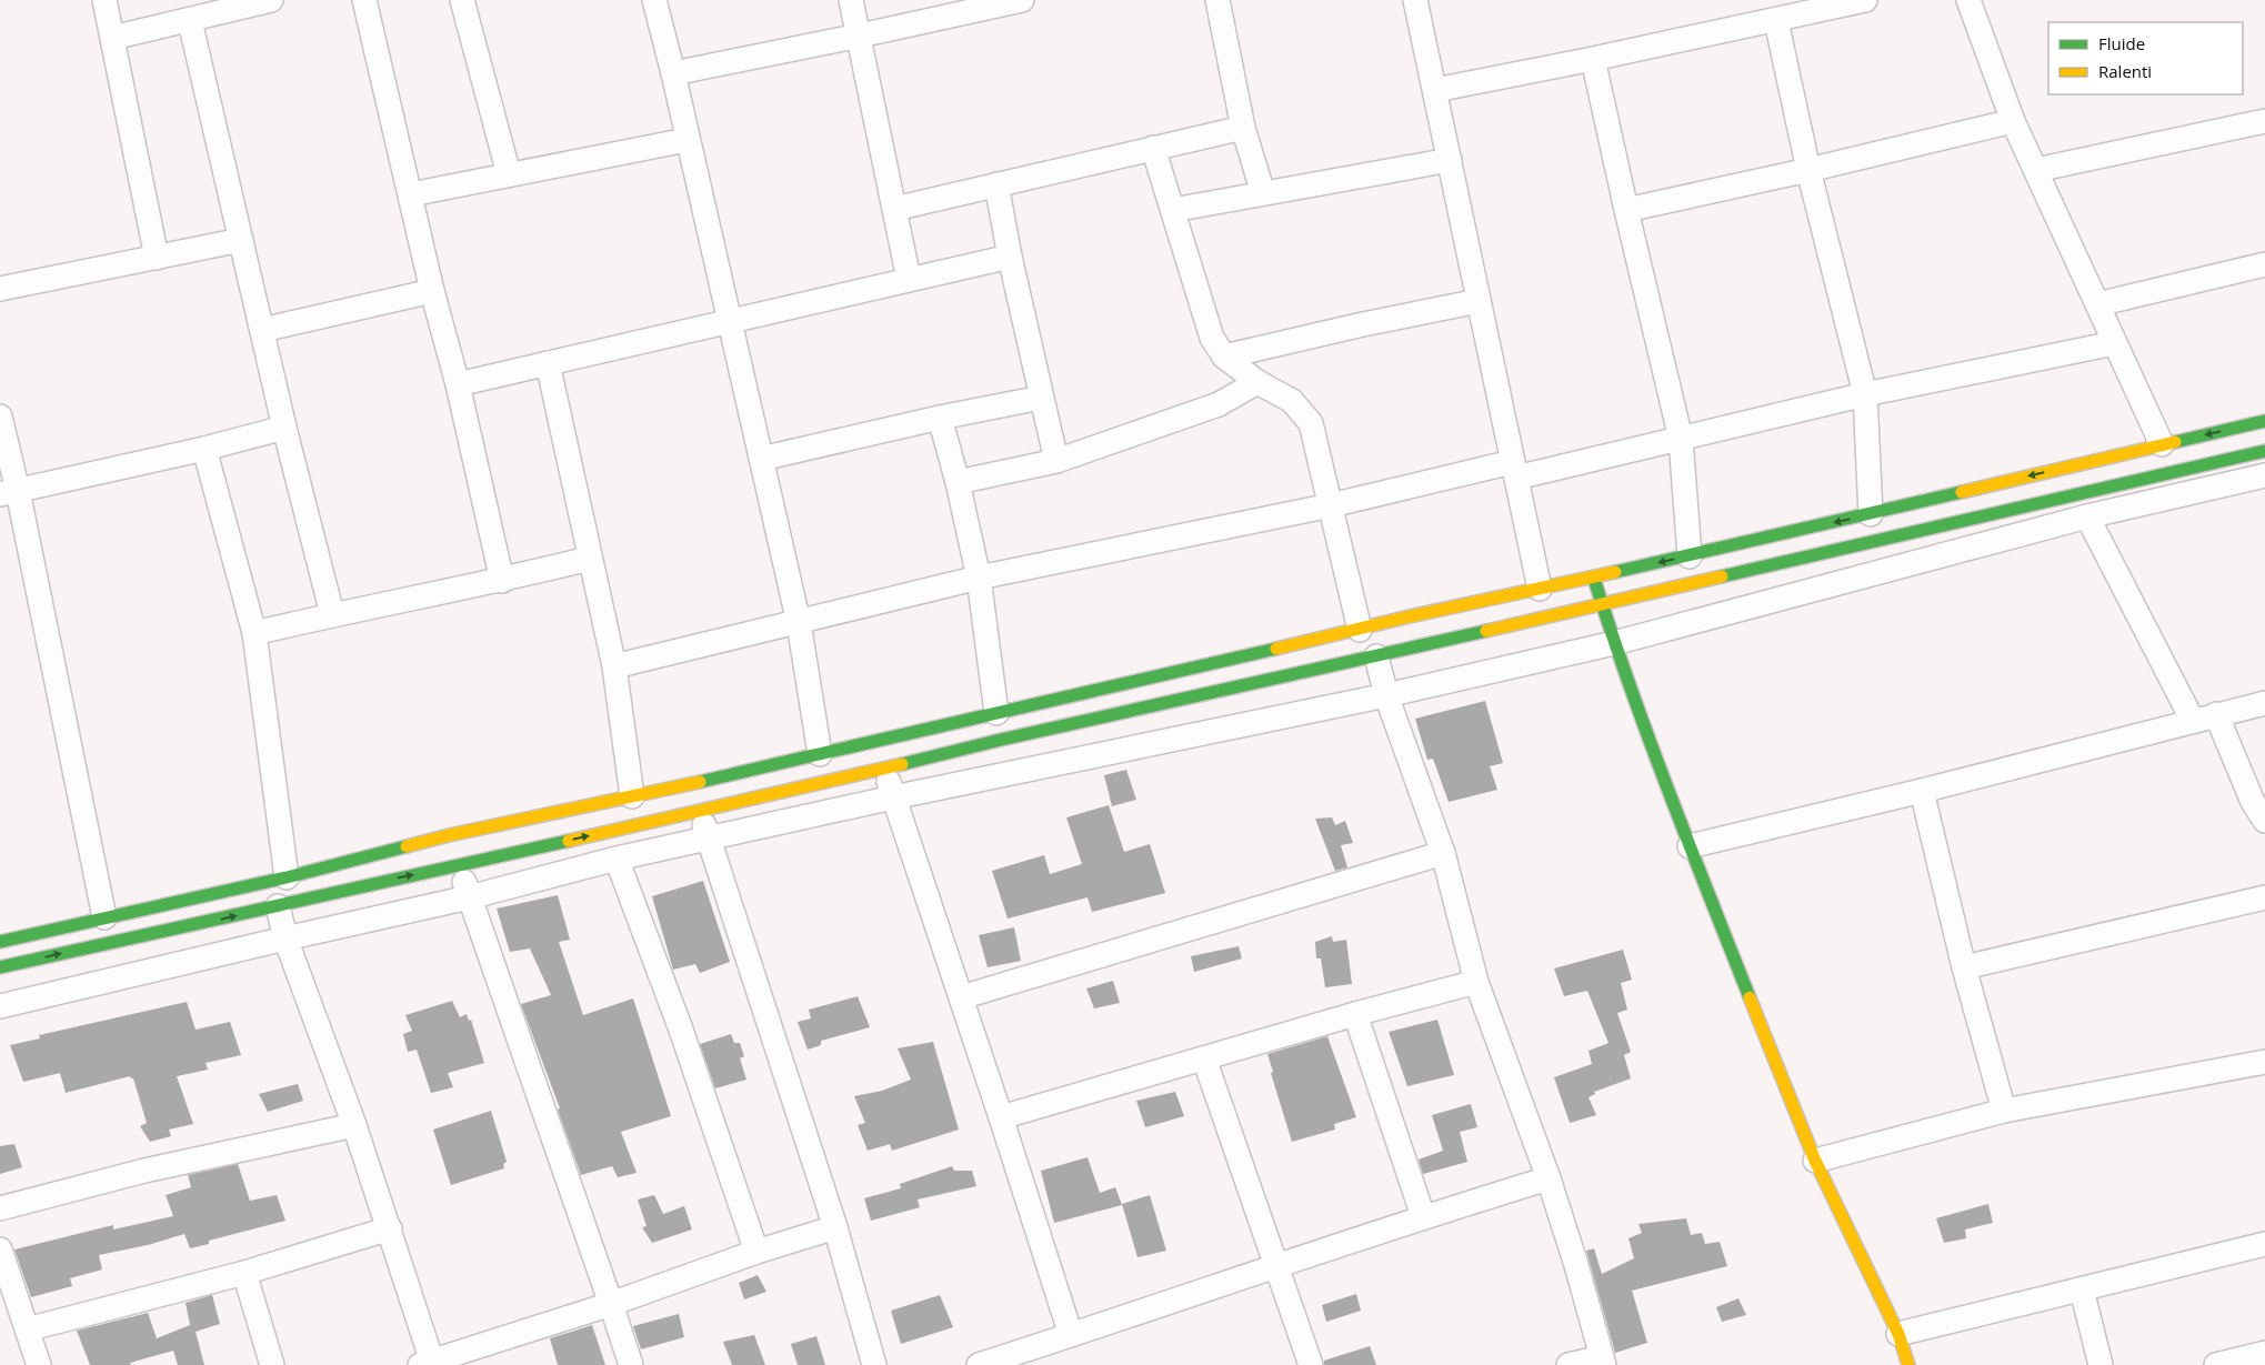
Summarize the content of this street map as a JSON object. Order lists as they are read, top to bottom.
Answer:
{
  "legend": ["Fluide", "Ralenti"]
}
